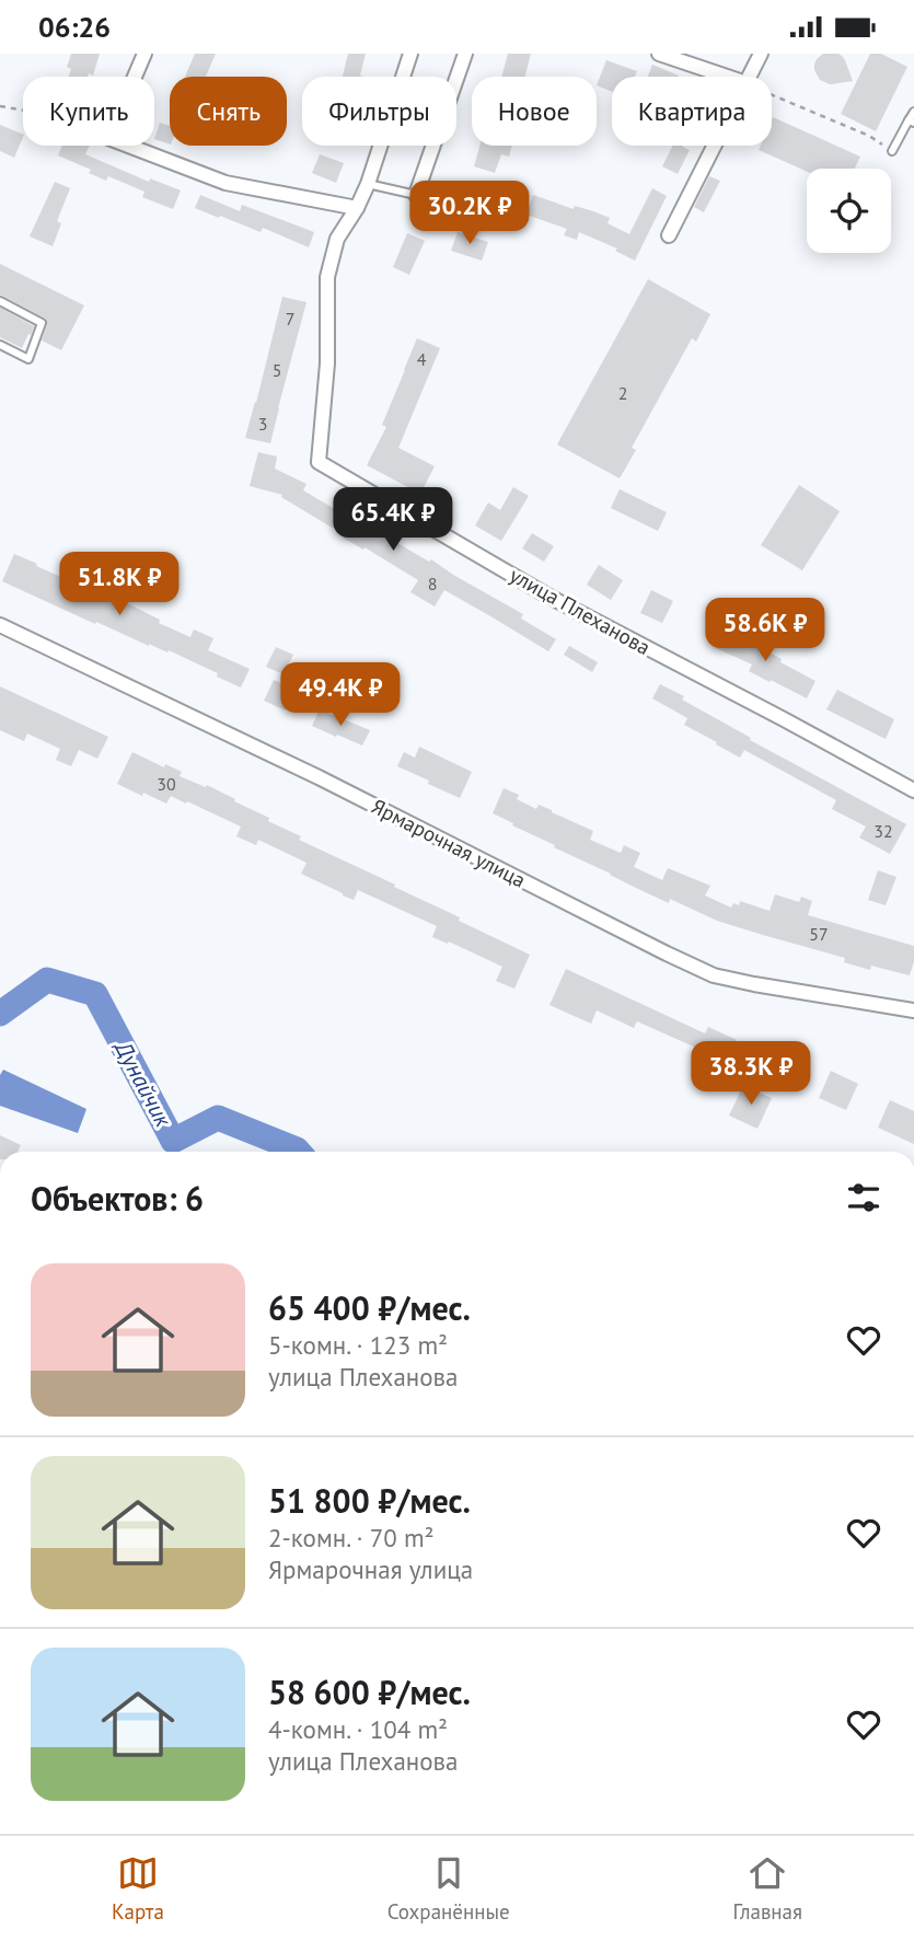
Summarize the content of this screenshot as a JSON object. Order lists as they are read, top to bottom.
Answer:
{
  "streets": {
    "street": ["улица Плеханова", "Ярмарочная улица"]
  },
  "water": ["Дунайчик"],
  "house_numbers": [
    "7",
    "4",
    "5",
    "2",
    "3",
    "8",
    "30",
    "32",
    "57"
  ],
  "page": {
    "status": "06:26",
    "chip": [
      "Купить",
      "Снять",
      "Фильтры",
      "Новое",
      "Квартира"
    ],
    "price": [
      "30.2K ₽",
      "65.4K ₽",
      "51.8K ₽",
      "58.6K ₽",
      "49.4K ₽",
      "38.3K ₽"
    ],
    "heading": "Объектов: 6",
    "list": [
      {
        "name": "65 400 ₽/мес.",
        "note": "5-комн. · 123 m² · улица Плеханова"
      },
      {
        "name": "51 800 ₽/мес.",
        "note": "2-комн. · 70 m² · Ярмарочная улица"
      },
      {
        "name": "58 600 ₽/мес.",
        "note": "4-комн. · 104 m² · улица Плеханова"
      }
    ],
    "tabs": ["Карта", "Сохранённые", "Главная"]
  }
}
